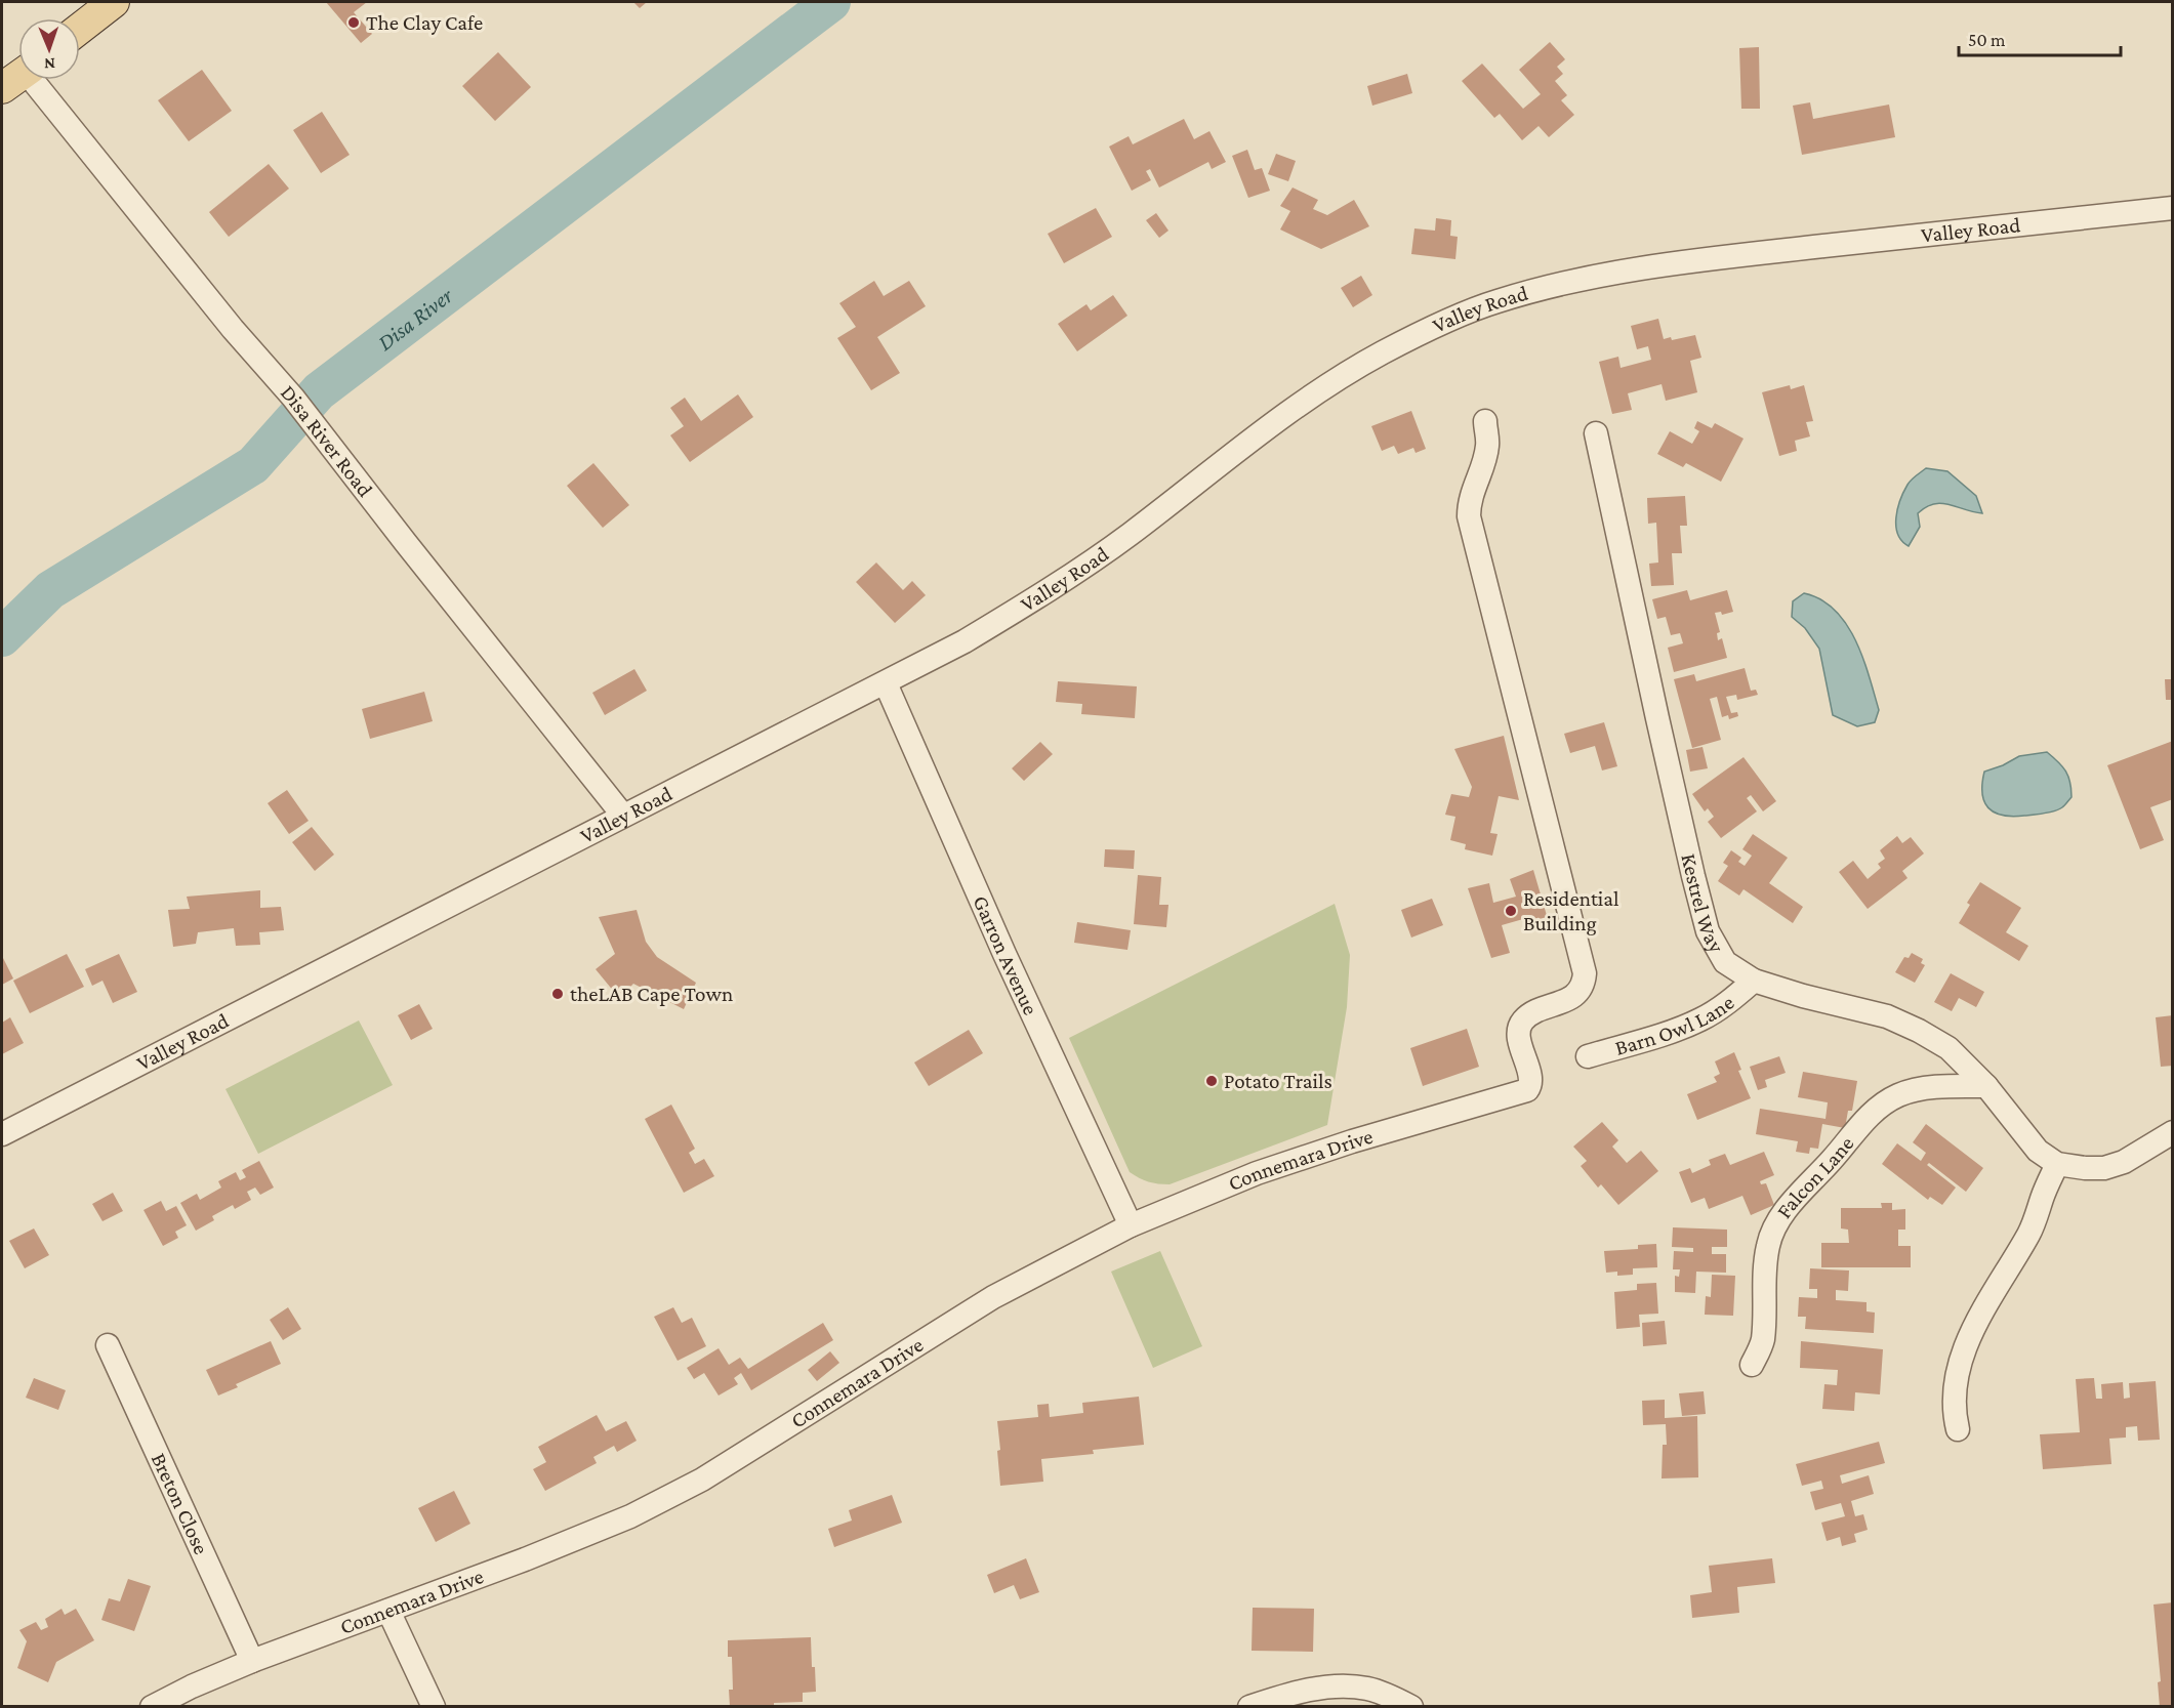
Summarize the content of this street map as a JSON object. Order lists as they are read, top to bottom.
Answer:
{
  "streets": {
    "street": [
      "Valley Road",
      "Disa River Road",
      "Kestrel Way",
      "Garron Avenue",
      "Barn Owl Lane",
      "Connemara Drive",
      "Falcon Lane",
      "Breton Close"
    ]
  },
  "crossings": [
    ["Valley Road", "Disa River Road"],
    ["Valley Road", "Garron Avenue"],
    ["Kestrel Way", "Barn Owl Lane"],
    ["Kestrel Way", "Falcon Lane"],
    ["Garron Avenue", "Connemara Drive"],
    ["Connemara Drive", "Breton Close"]
  ],
  "water": ["Disa River"],
  "places": [
    "The Clay Cafe",
    "Residential Building",
    "theLAB Cape Town",
    "Potato Trails"
  ],
  "scale_bar": "50 m",
  "north": "bottom"
}
